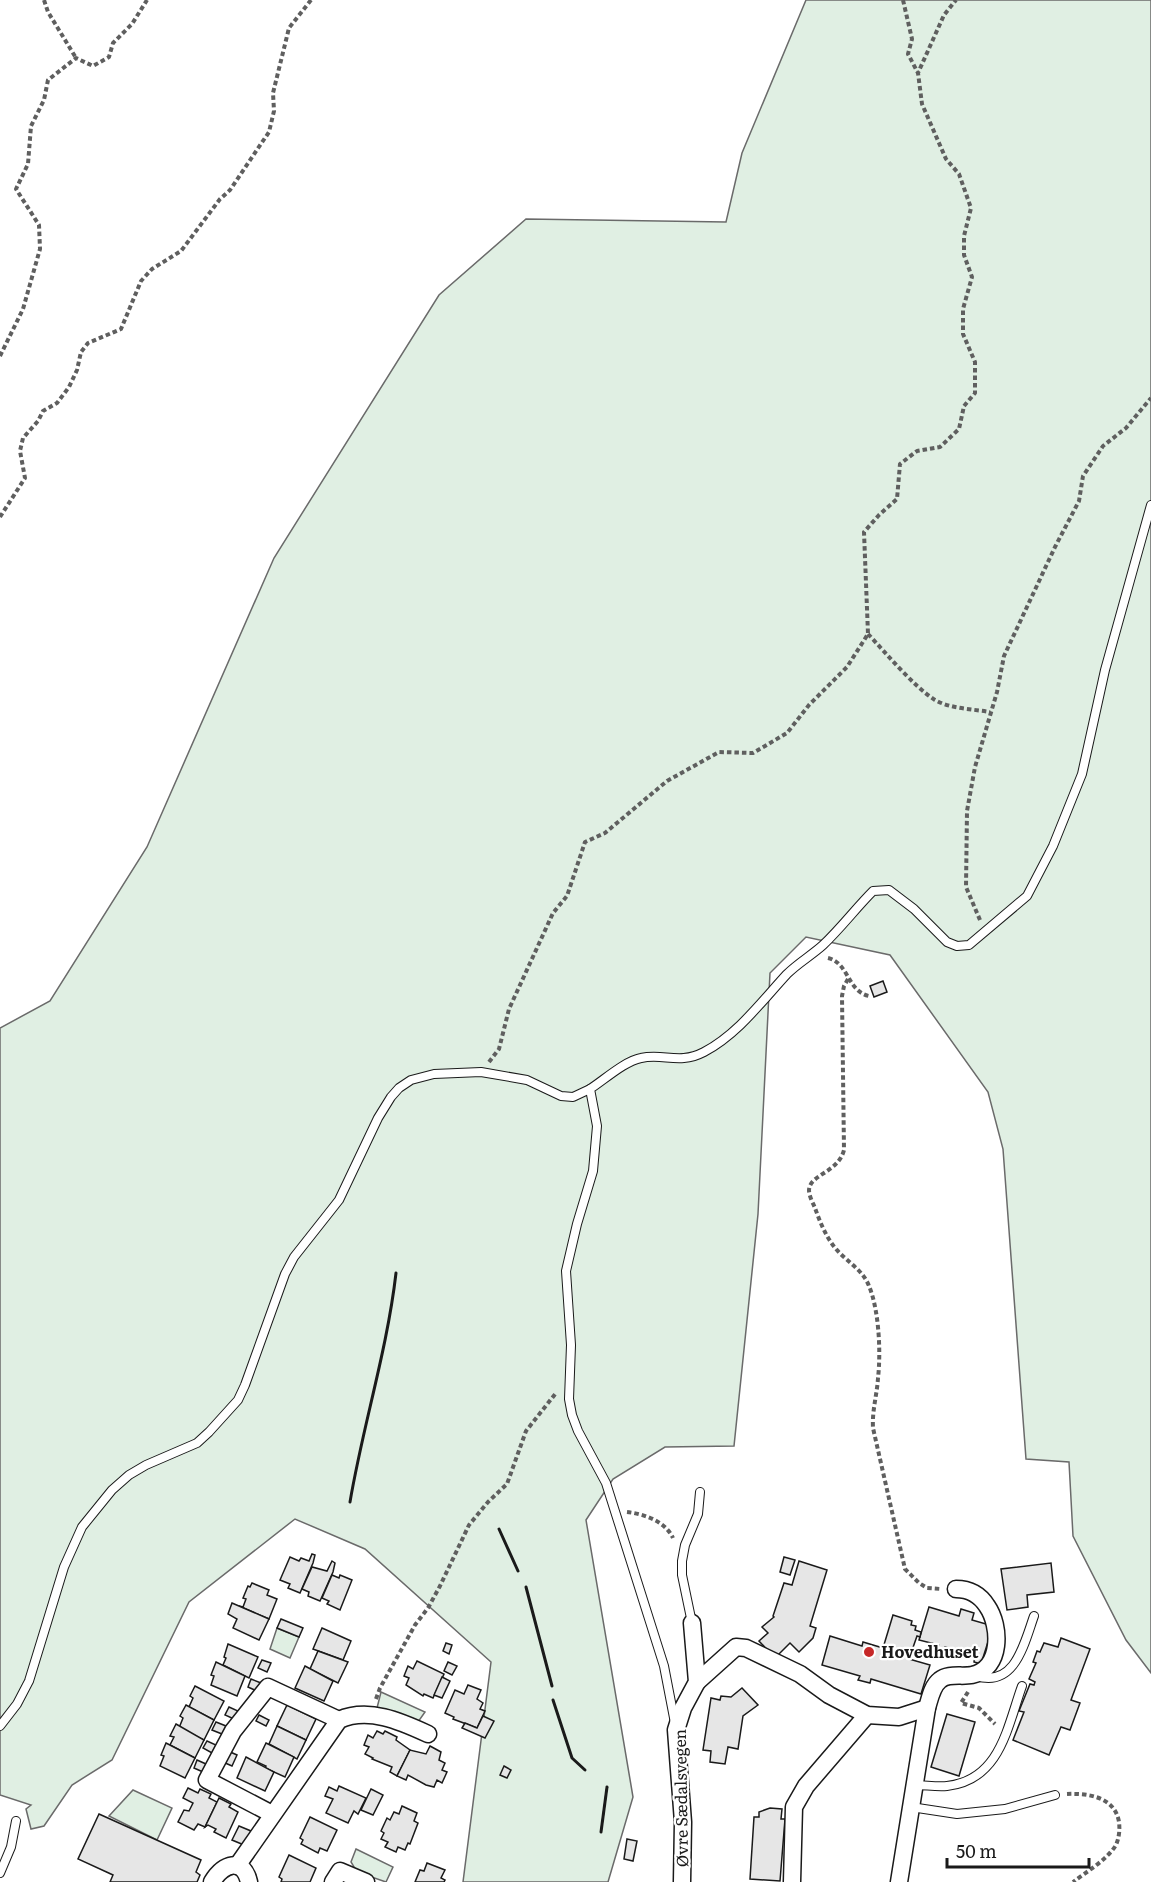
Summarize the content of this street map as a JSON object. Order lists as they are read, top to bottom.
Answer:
{
  "streets": {
    "street": ["Øvre Sædalsvegen"]
  },
  "places": ["Hovedhuset"],
  "scale_bar": "50 m"
}
